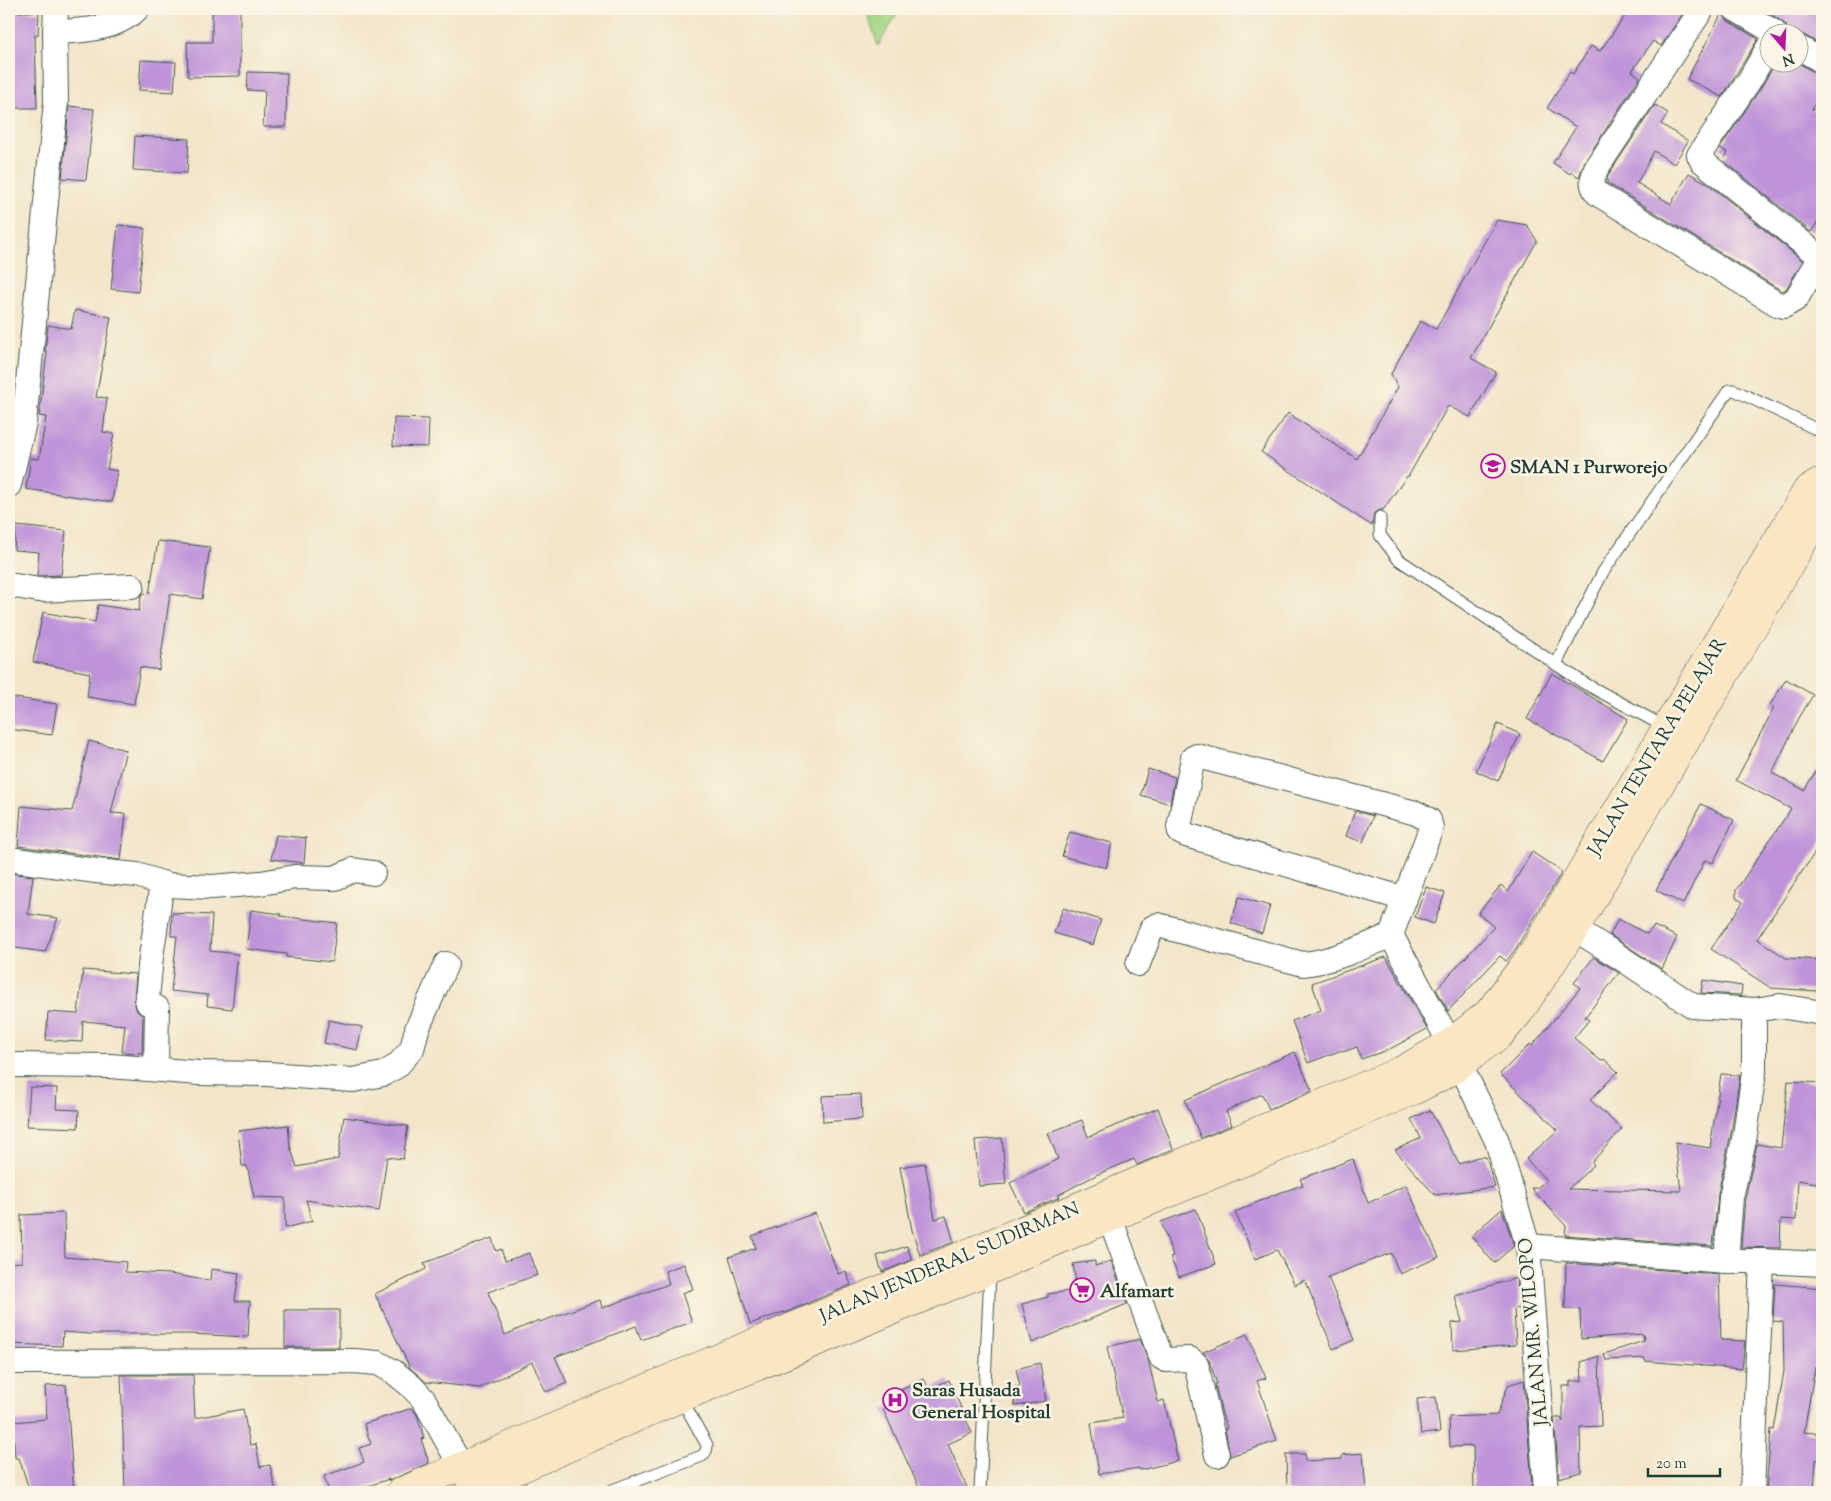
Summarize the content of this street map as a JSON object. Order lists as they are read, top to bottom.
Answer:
{
  "streets": {
    "main road": ["JALAN TENTARA PELAJAR", "JALAN JENDERAL SUDIRMAN"],
    "street": ["JALAN MR. WILOPO"]
  },
  "crossings": [
    ["JALAN TENTARA PELAJAR", "JALAN JENDERAL SUDIRMAN"],
    ["JALAN JENDERAL SUDIRMAN", "JALAN MR. WILOPO"]
  ],
  "places": {
    "school or university": ["SMAN 1 Purworejo"],
    "supermarket": ["Alfamart"],
    "hospital": ["Saras Husada General Hospital"]
  },
  "scale_bar": "20 m",
  "north": "bottom"
}
